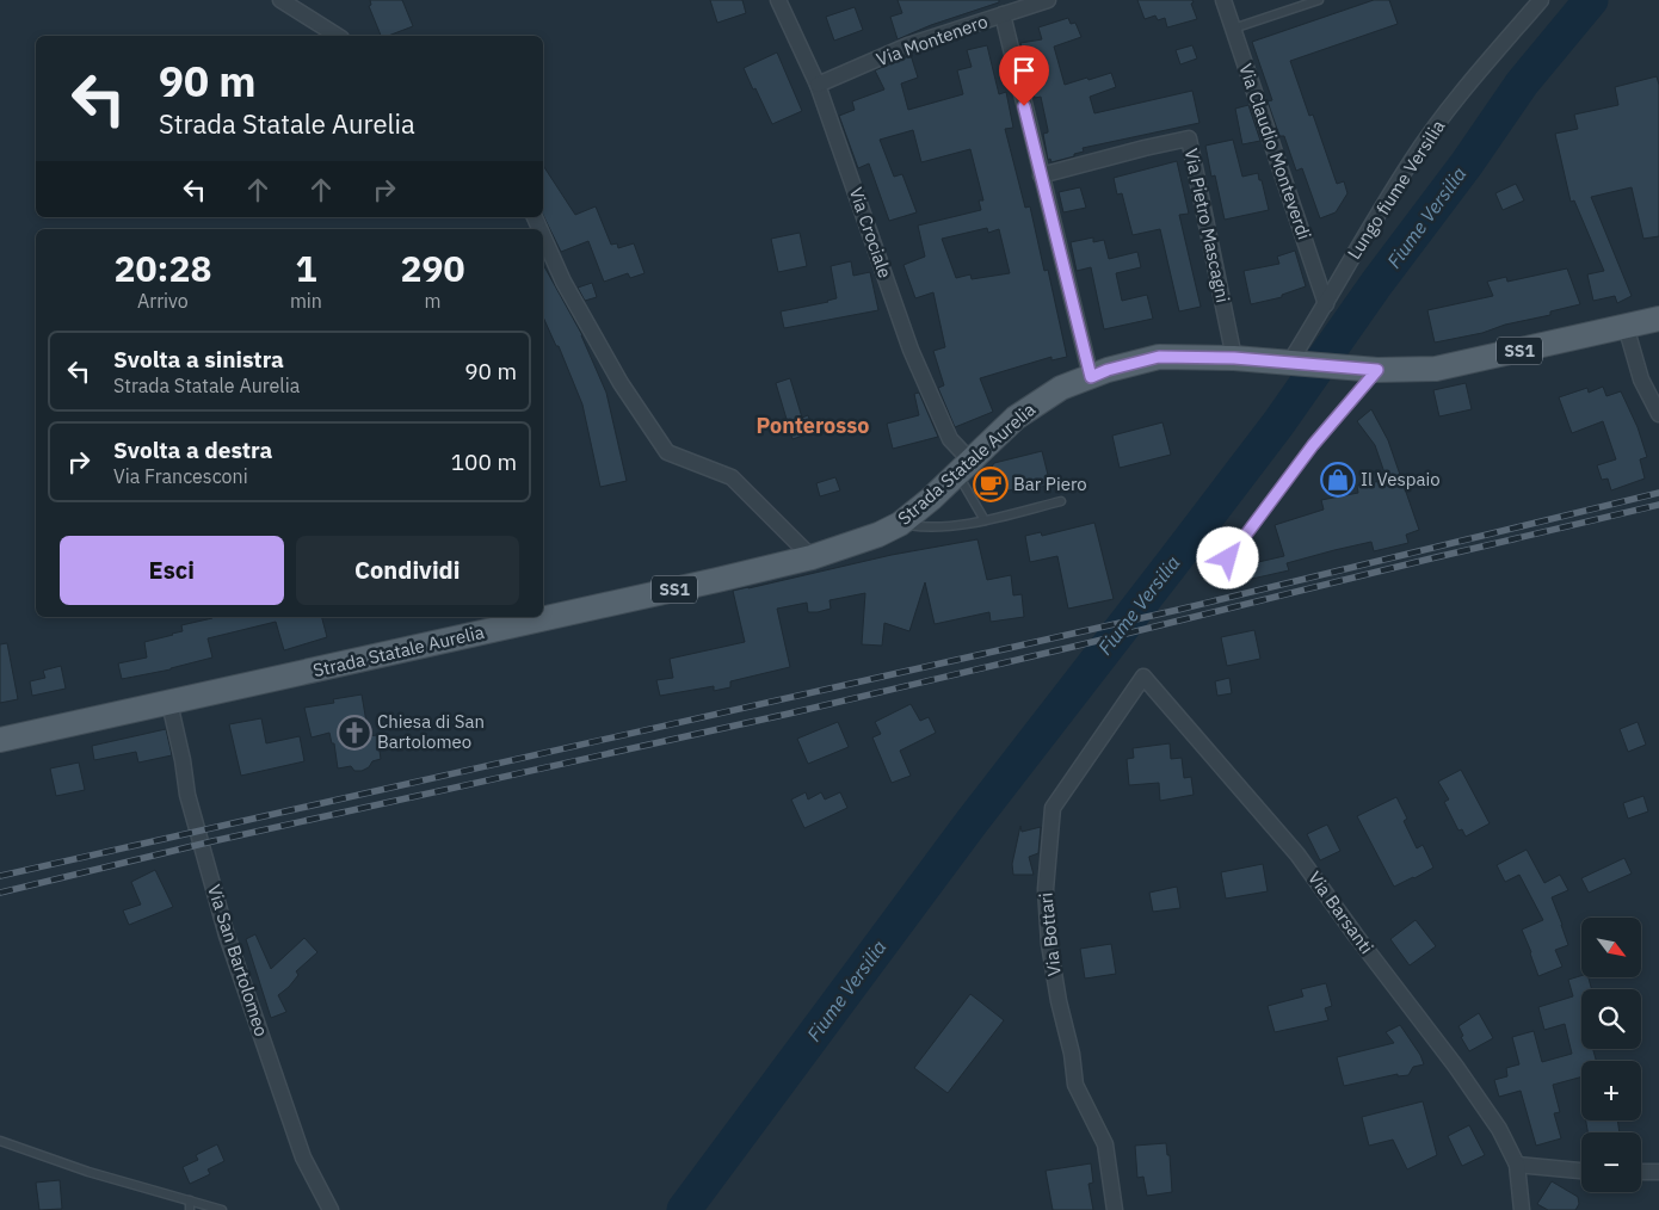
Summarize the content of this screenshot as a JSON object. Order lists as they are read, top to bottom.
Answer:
{
  "streets": {
    "main road": ["SS1", "Strada Statale Aurelia"],
    "street": [
      "Via Montenero",
      "Via Claudio Monteverdi",
      "Lungo fiume Versilia",
      "Via Pietro Mascagni",
      "Via Crociale",
      "Via Barsanti",
      "Via Bottari",
      "Via San Bartolomeo"
    ]
  },
  "crossings": [
    ["Via Montenero", "Via Crociale"],
    ["Via Claudio Monteverdi", "Lungo fiume Versilia"],
    ["Lungo fiume Versilia", "Strada Statale Aurelia"],
    ["Via Pietro Mascagni", "Strada Statale Aurelia"],
    ["Via Crociale", "Strada Statale Aurelia"],
    ["Strada Statale Aurelia", "Via San Bartolomeo"],
    ["Via Barsanti", "Via Bottari"]
  ],
  "districts": ["Ponterosso"],
  "water": ["Fiume Versilia"],
  "places": {
    "shop": ["Il Vespaio"],
    "cafe": ["Bar Piero"],
    "church": ["Chiesa di San Bartolomeo"]
  },
  "north": "bottom right",
  "page": {
    "turn": ["90 m", "Strada Statale Aurelia"],
    "eta": [
      "20:28",
      "Arrivo",
      "1",
      "min",
      "290",
      "m"
    ],
    "list": [
      {
        "name": "Svolta a sinistra",
        "note": "Strada Statale Aurelia",
        "value": "90 m"
      },
      {
        "name": "Svolta a destra",
        "note": "Via Francesconi",
        "value": "100 m"
      }
    ],
    "buttons": ["Esci", "Condividi"],
    "map_buttons": ["+", "−"]
  }
}
